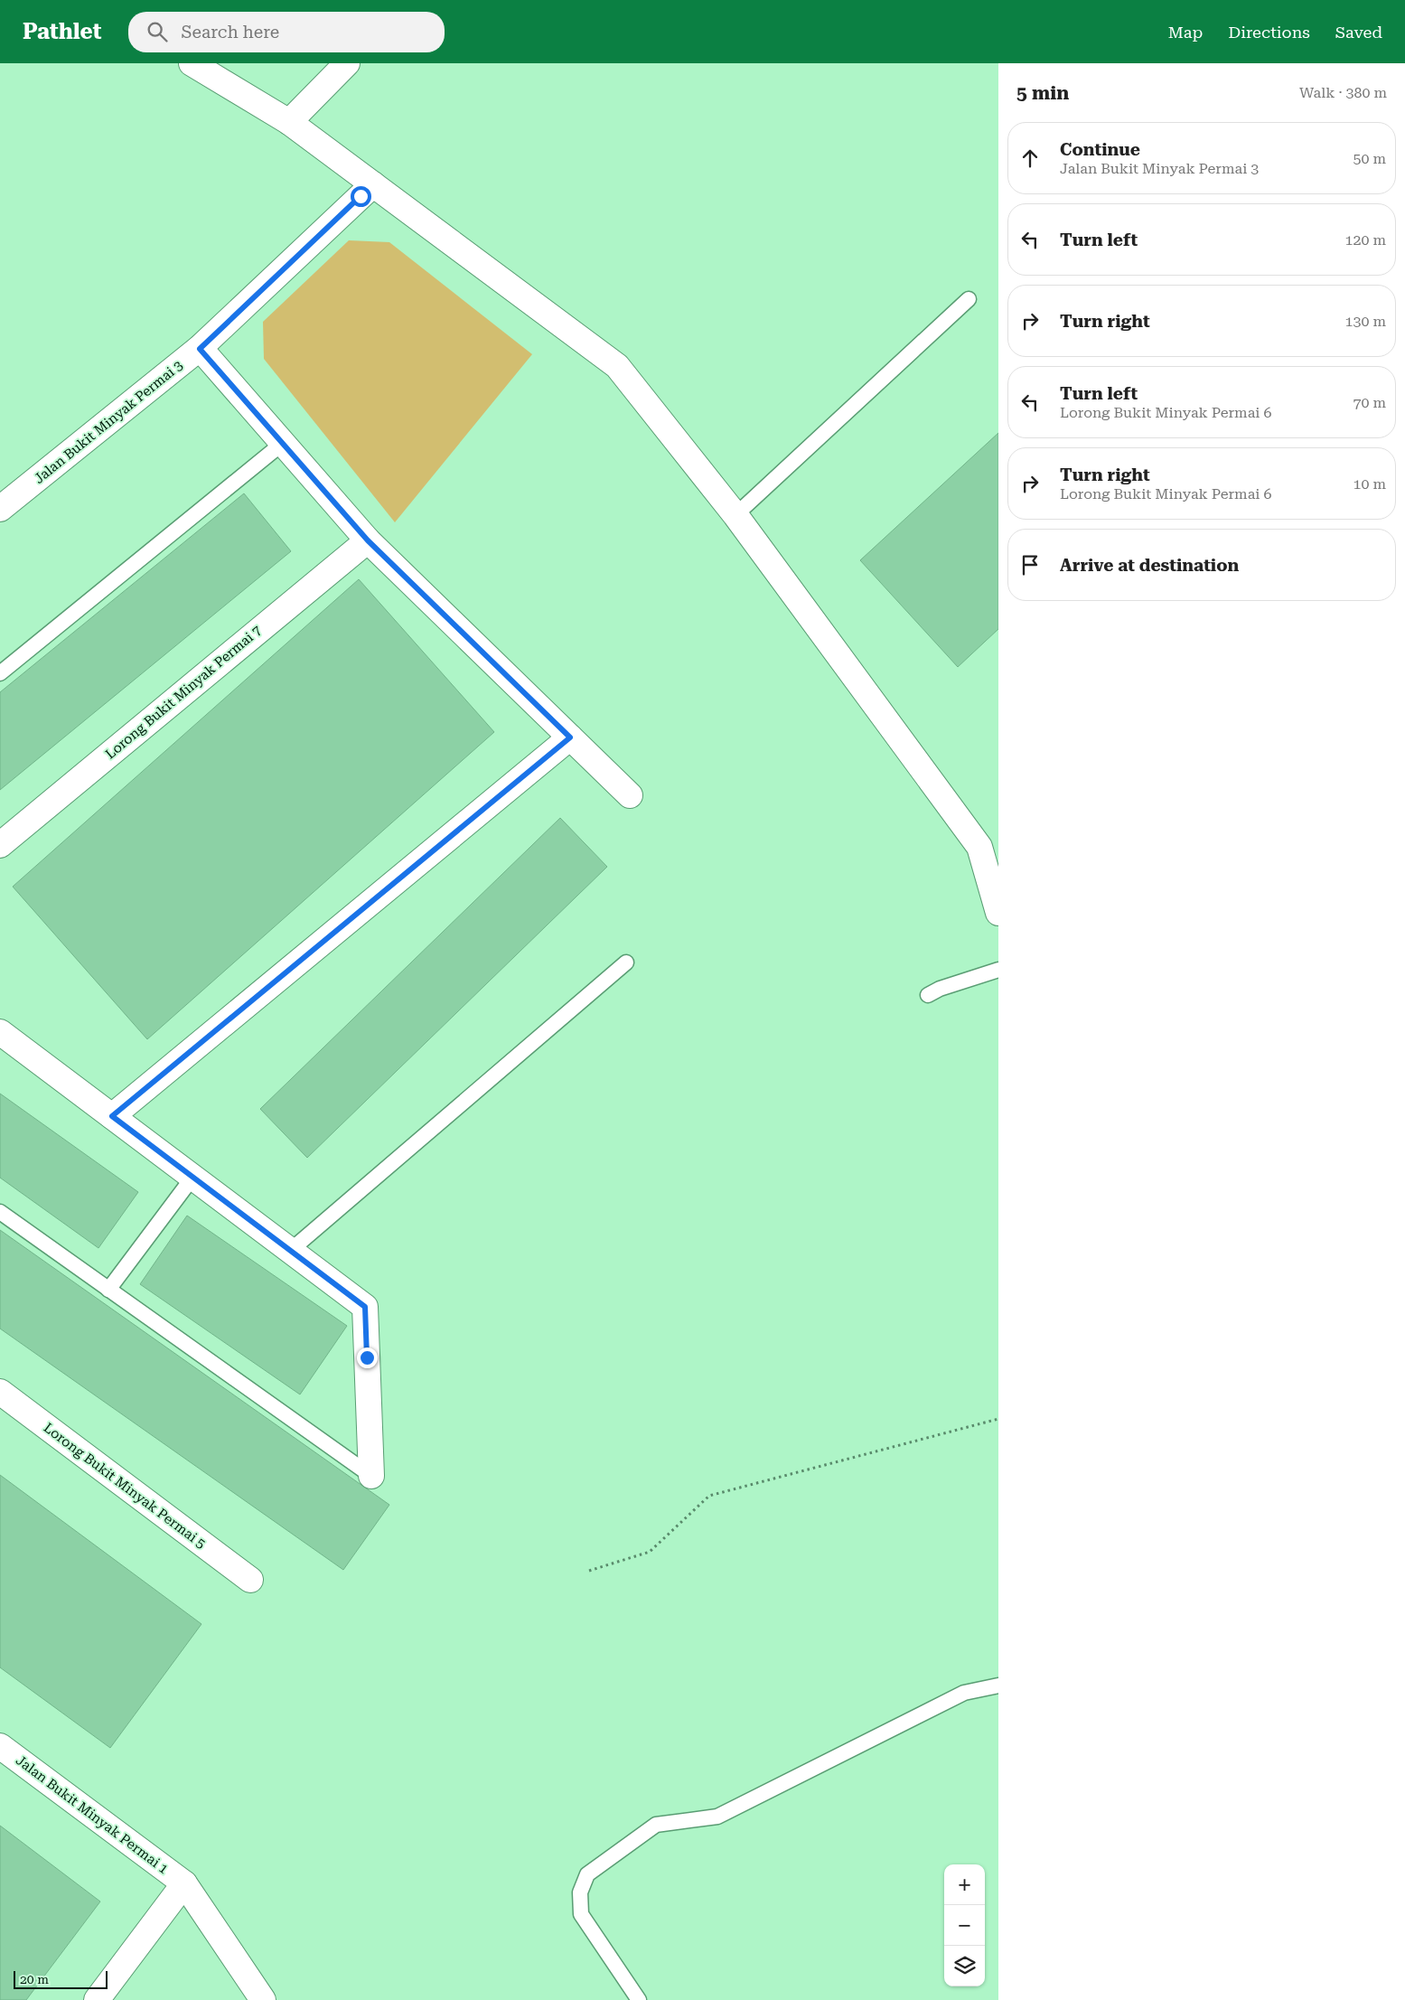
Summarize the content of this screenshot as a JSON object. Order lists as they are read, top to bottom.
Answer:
{
  "streets": {
    "street": [
      "Jalan Bukit Minyak Permai 3",
      "Lorong Bukit Minyak Permai 7",
      "Lorong Bukit Minyak Permai 5",
      "Jalan Bukit Minyak Permai 1"
    ]
  },
  "scale_bar": "20 m",
  "page": {
    "header": "Pathlet",
    "search": "Search here",
    "nav": ["Map", "Directions", "Saved"],
    "heading": ["5 min", "Walk · 380 m"],
    "list": [
      ["Continue", "Jalan Bukit Minyak Permai 3", "50 m"],
      ["Turn left", "120 m"],
      ["Turn right", "130 m"],
      ["Turn left", "Lorong Bukit Minyak Permai 6", "70 m"],
      ["Turn right", "Lorong Bukit Minyak Permai 6", "10 m"],
      "Arrive at destination"
    ],
    "map_buttons": ["+", "−"],
    "scale": "20 m"
  }
}
